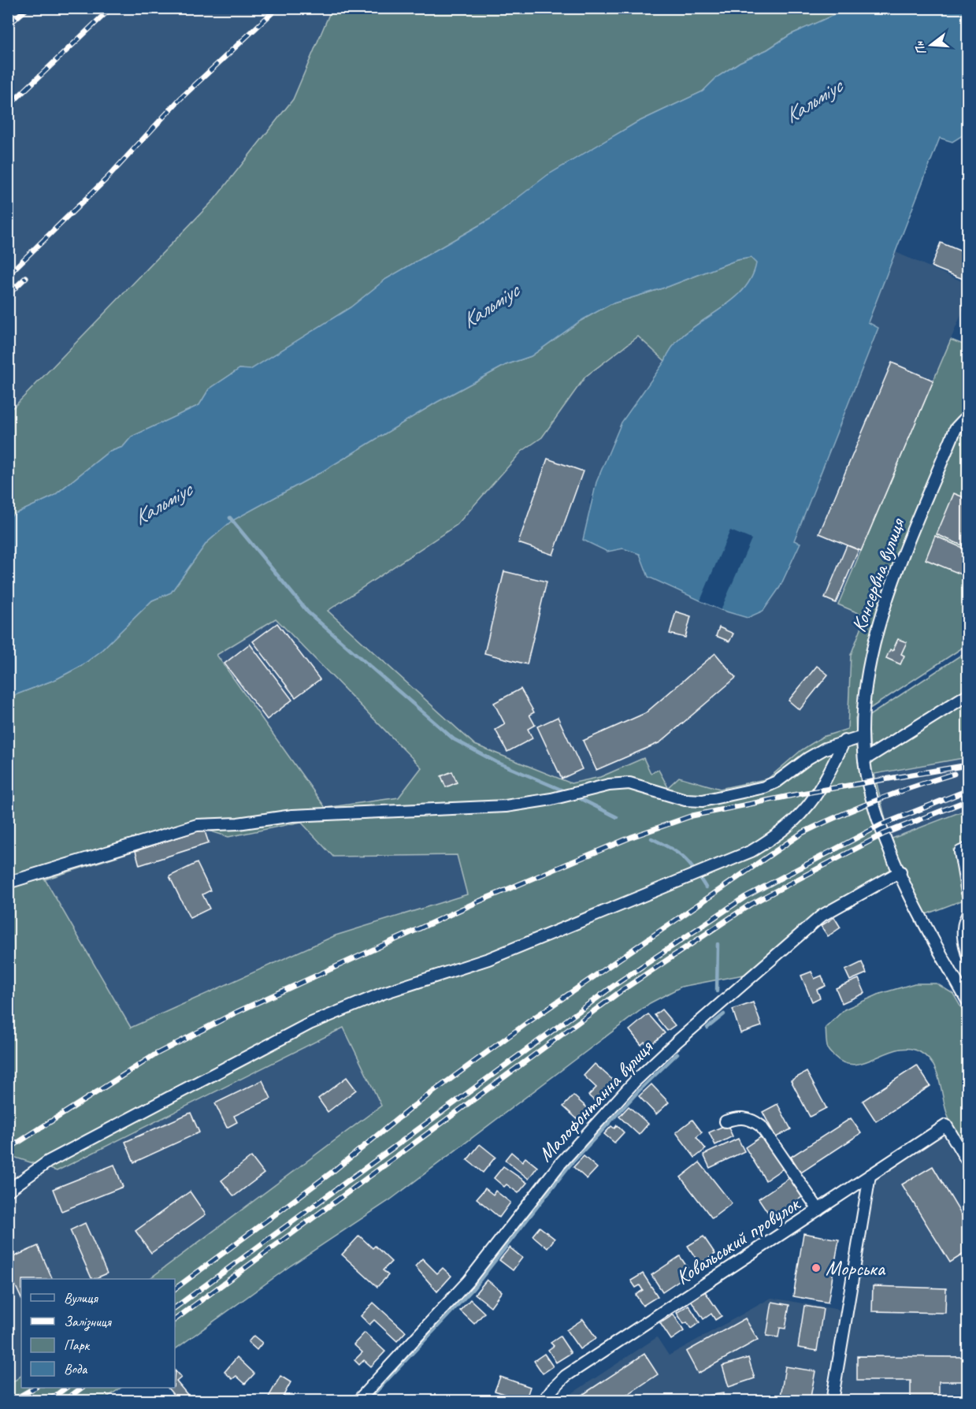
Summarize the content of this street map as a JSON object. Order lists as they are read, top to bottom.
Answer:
{
  "streets": {
    "street": ["Консервна вулиця", "Малофонтанна вулиця", "Ковальський провулок"]
  },
  "crossings": [
    ["Консервна вулиця", "Малофонтанна вулиця"]
  ],
  "water": ["Кальміус"],
  "places": ["Морська"],
  "legend": [
    "Вулиця",
    "Залізниця",
    "Парк",
    "Вода"
  ],
  "north": "left"
}
